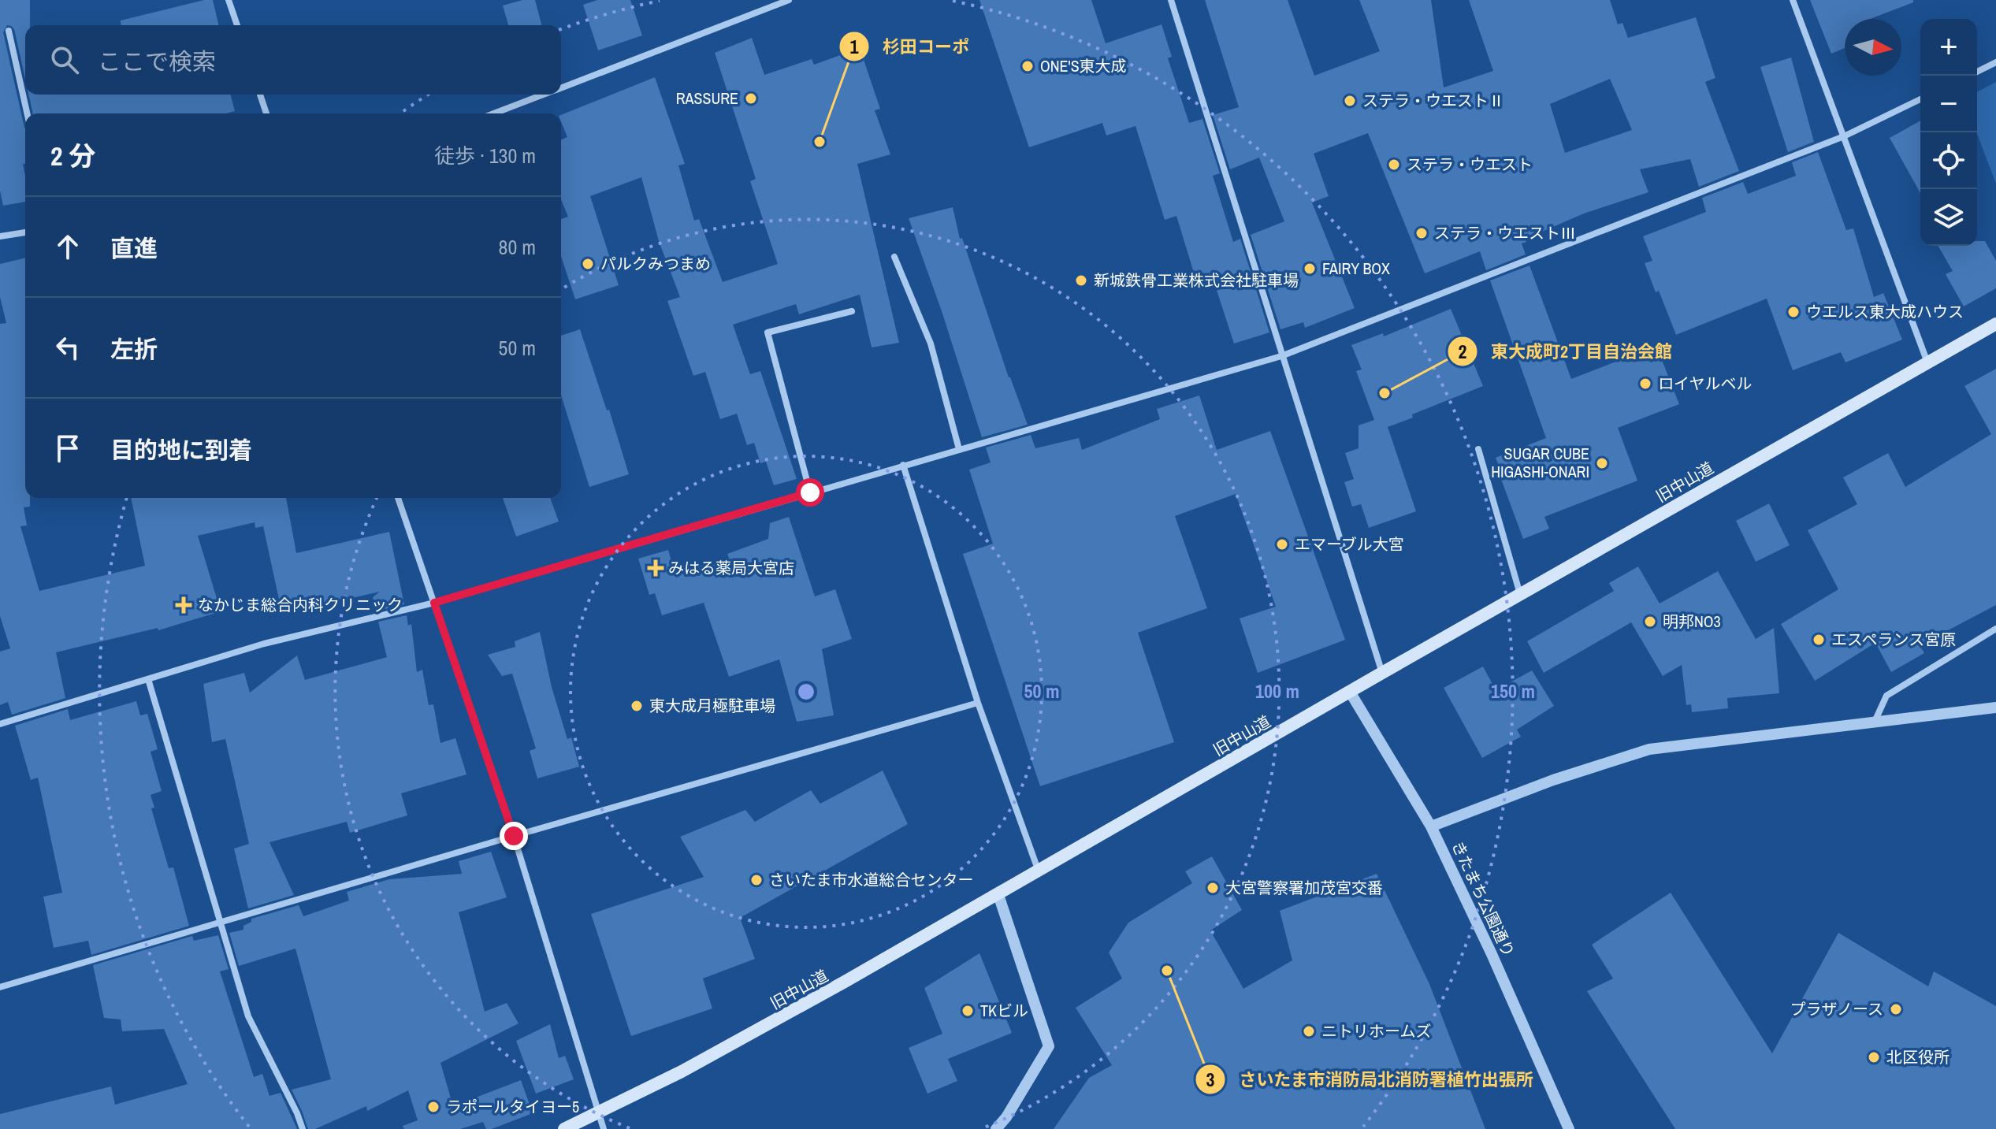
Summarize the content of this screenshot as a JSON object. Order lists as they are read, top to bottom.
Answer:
{
  "streets": {
    "main road": ["旧中山道"],
    "street": ["きたまち公園通り"]
  },
  "crossings": [
    ["旧中山道", "きたまち公園通り"]
  ],
  "places": {
    "other": [
      "ONE'S東大成",
      "RASSURE",
      "ステラ・ウエストⅡ",
      "杉田コーポ",
      "ステラ・ウエスト",
      "ステラ・ウエストⅢ",
      "パルクみつまめ",
      "FAIRY BOX",
      "新城鉄骨工業株式会社駐車場",
      "ウエルス東大成ハウス",
      "ロイヤルベル",
      "東大成町2丁目自治会館",
      "SUGAR CUBE HIGASHI-ONARI",
      "エマーブル大宮",
      "明邦NO3",
      "エスペランス宮原",
      "東大成月極駐車場",
      "さいたま市水道総合センター",
      "大宮警察署加茂宮交番",
      "さいたま市消防局北消防署植竹出張所",
      "プラザノース",
      "TKビル",
      "ニトリホームズ",
      "北区役所",
      "ラポールタイヨー5"
    ],
    "health": ["みはる薬局大宮店", "なかじま総合内科クリニック"]
  },
  "north": "right",
  "page": {
    "map_buttons": ["+", "−"],
    "search": "ここで検索",
    "heading": ["2 分", "徒歩 · 130 m"],
    "list": [
      ["直進", "80 m"],
      ["左折", "50 m"],
      "目的地に到着"
    ]
  },
  "rings": ["50 m", "100 m", "150 m"]
}
